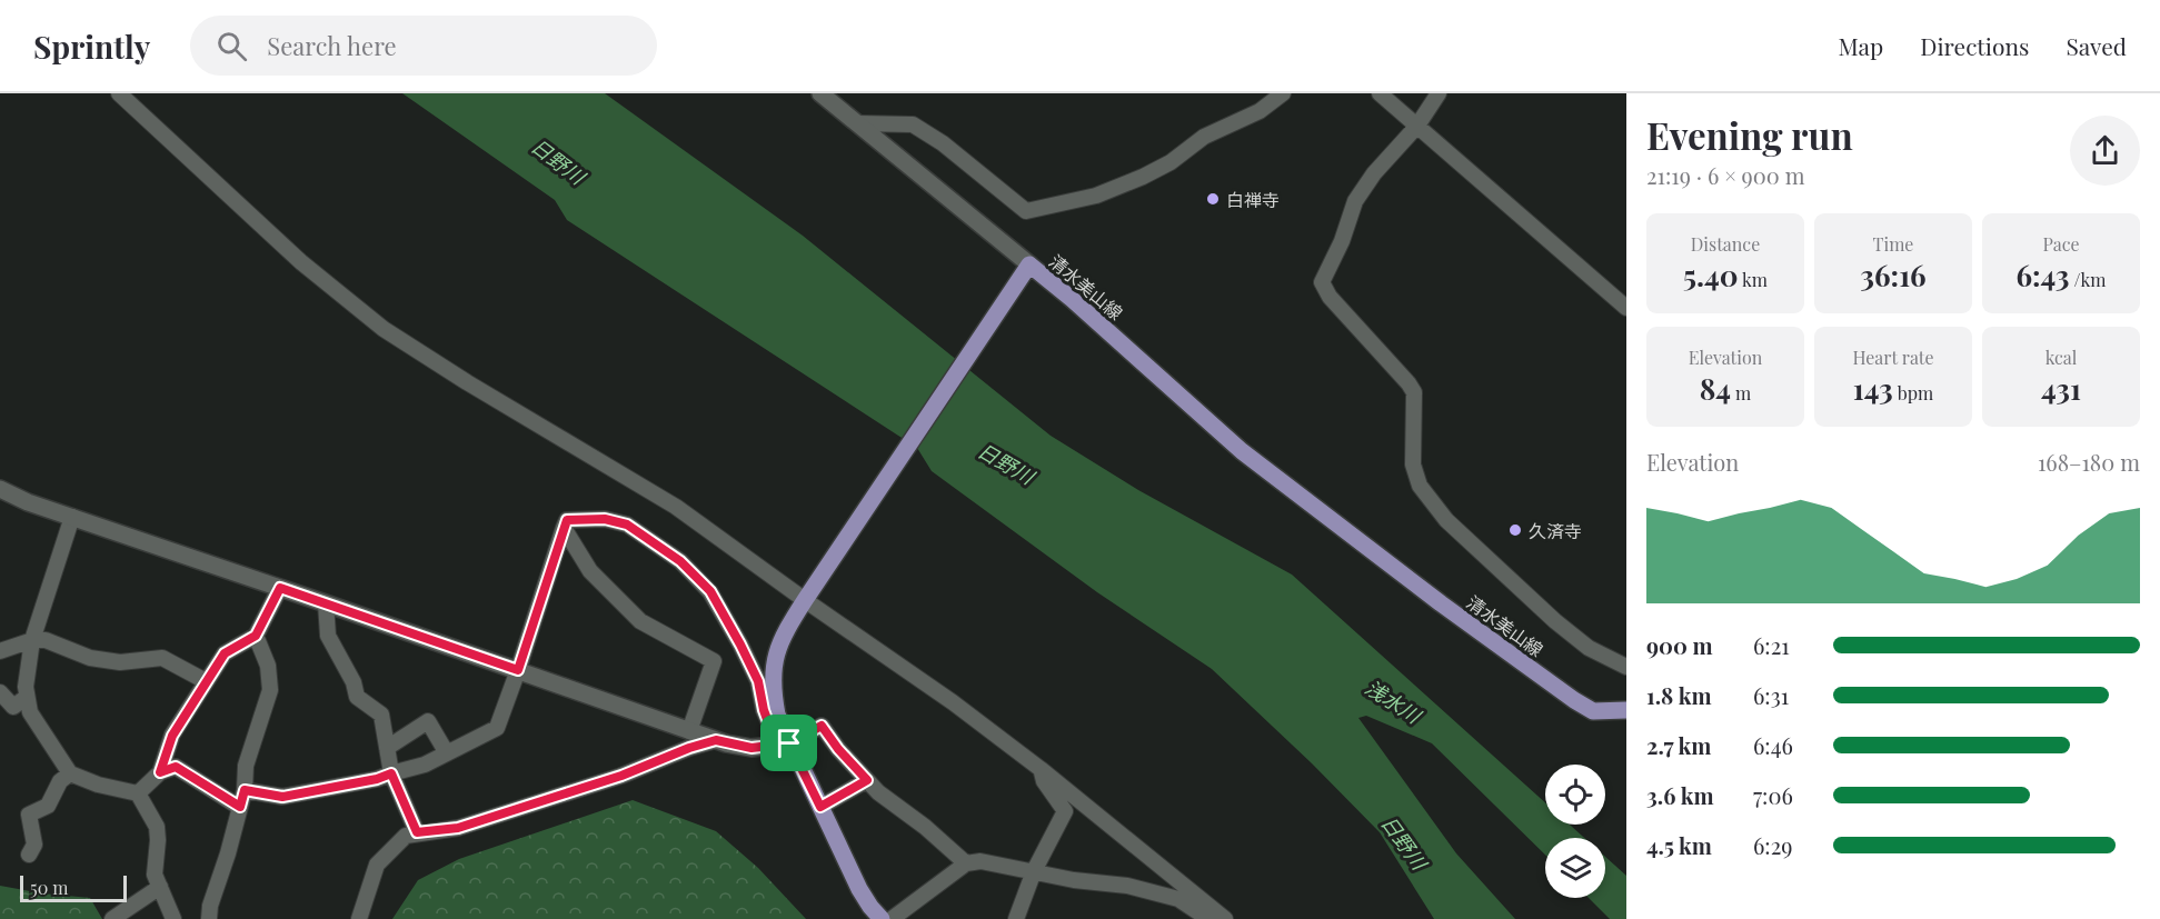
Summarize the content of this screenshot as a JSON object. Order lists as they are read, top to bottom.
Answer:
{
  "streets": {
    "main road": ["清水美山線"]
  },
  "water": ["日野川", "浅水川"],
  "places": ["白禅寺", "久済寺"],
  "scale_bar": "50 m",
  "page": {
    "header": "Sprintly",
    "search": "Search here",
    "nav": ["Map", "Directions", "Saved"],
    "heading": ["Evening run", "21:19 · 6 × 900 m"],
    "stats": [
      ["Distance", "5.40 km"],
      ["Time", "36:16"],
      ["Pace", "6:43 /km"],
      ["Elevation", "84 m"],
      ["Heart rate", "143 bpm"],
      ["kcal", "431"]
    ],
    "chart": ["Elevation", "168–180 m"],
    "list": [
      {
        "name": "900 m",
        "note": "6:21"
      },
      {
        "name": "1.8 km",
        "note": "6:31"
      },
      {
        "name": "2.7 km",
        "note": "6:46"
      },
      {
        "name": "3.6 km",
        "note": "7:06"
      },
      {
        "name": "4.5 km",
        "note": "6:29"
      }
    ],
    "scale": "50 m"
  }
}
